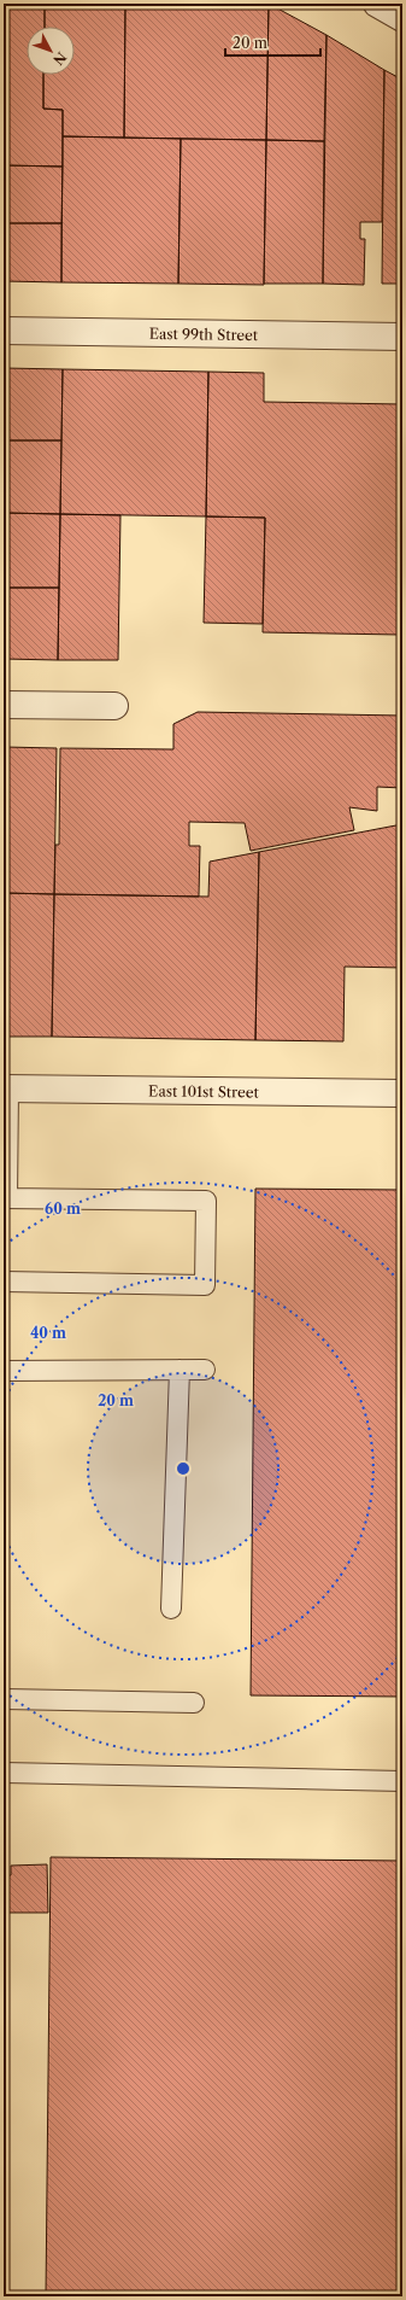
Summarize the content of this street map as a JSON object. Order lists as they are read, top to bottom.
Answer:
{
  "streets": {
    "street": ["East 99th Street", "East 101st Street"]
  },
  "scale_bar": "20 m",
  "north": "bottom right",
  "rings": ["60 m", "40 m", "20 m"]
}
